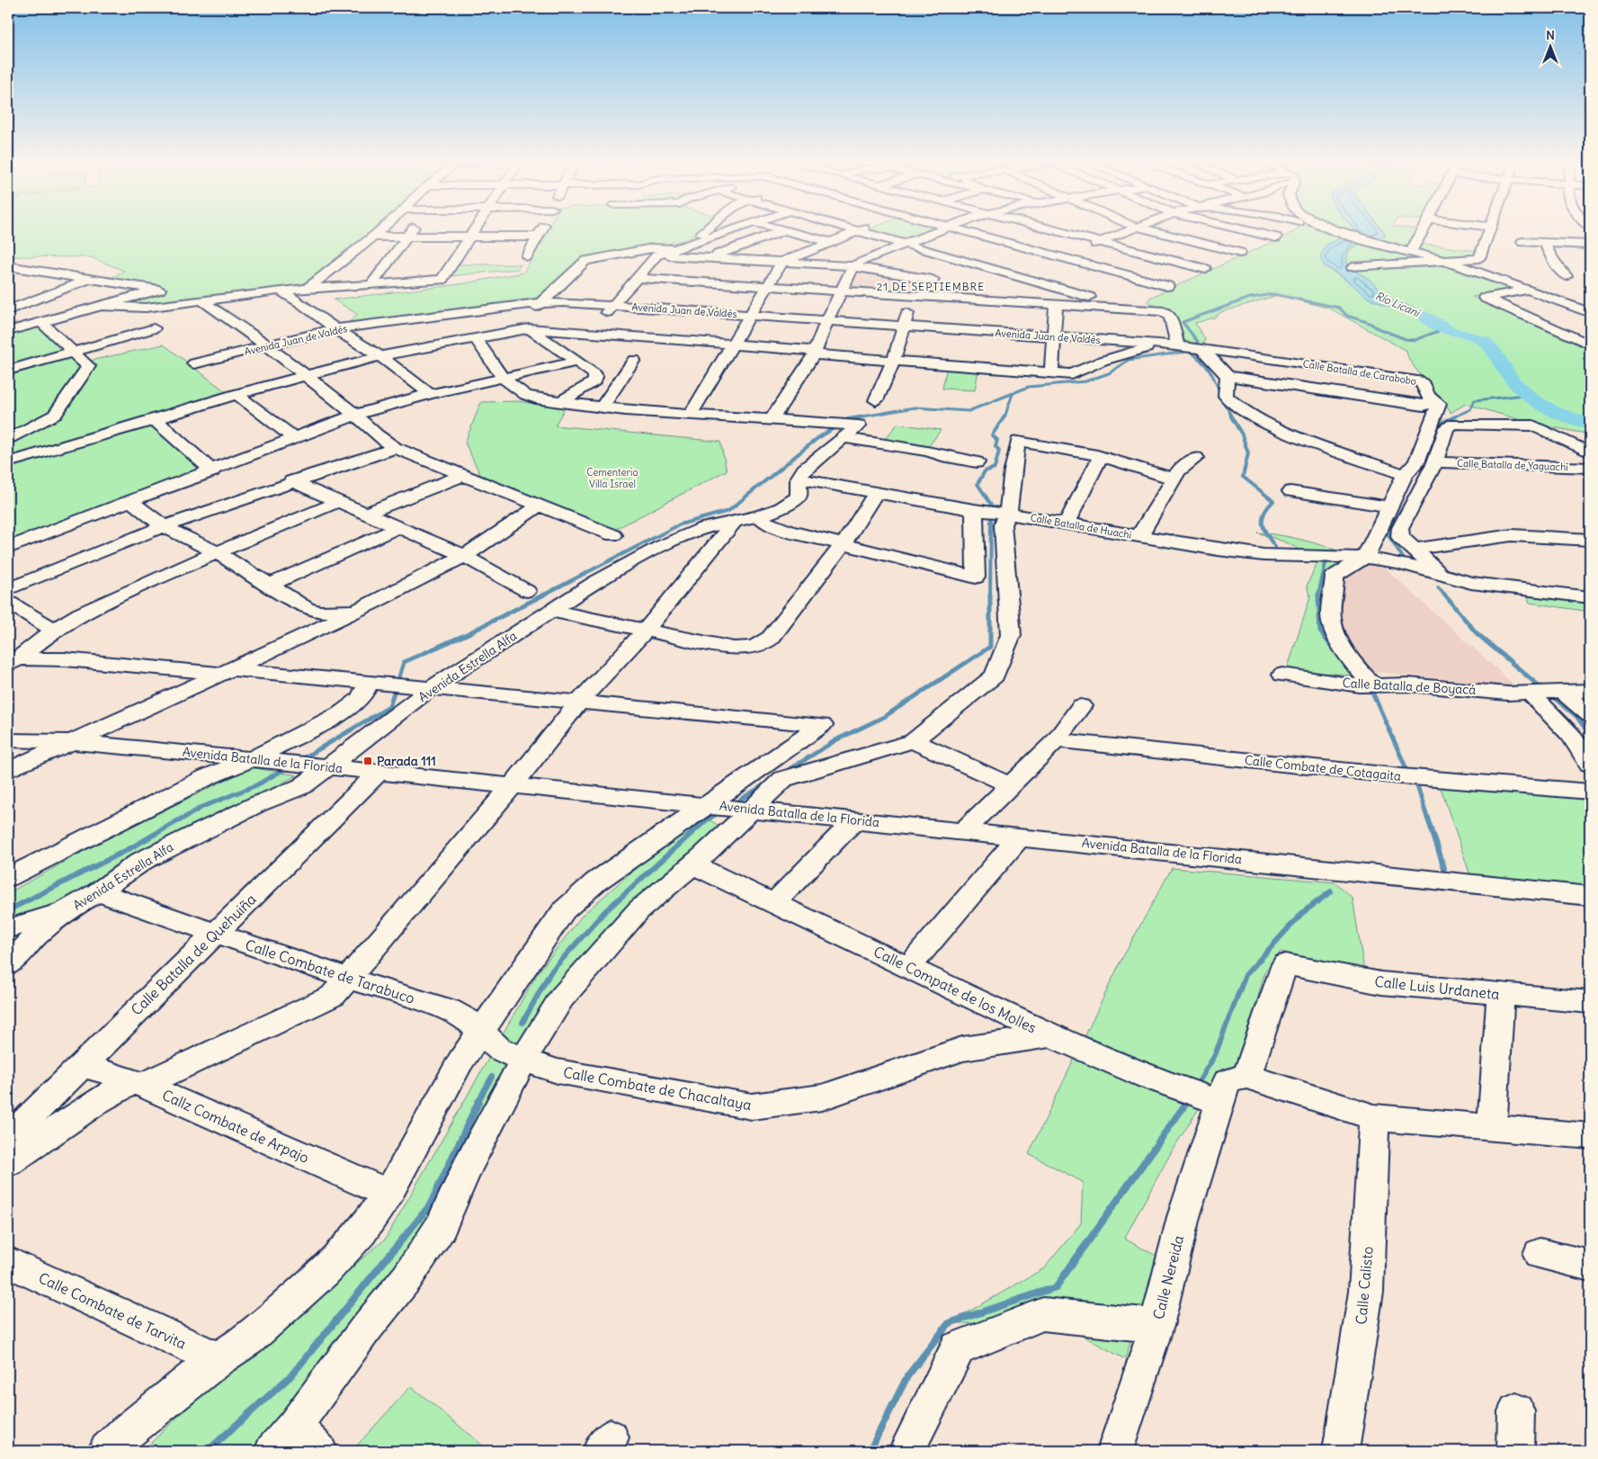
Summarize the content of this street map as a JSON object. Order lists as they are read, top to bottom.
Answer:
{
  "streets": {
    "street": [
      "Avenida Juan de Valdés",
      "Calle Batalla de Carabobo",
      "Calle Batalla de Yaguachi",
      "Calle Batalla de Huachi",
      "Avenida Estrella Alfa",
      "Calle Batalla de Boyacá",
      "Avenida Batalla de la Florida",
      "Calle Combate de Cotagaita",
      "Calle Batalla de Quehuiña",
      "Calle Combate de Tarabuco",
      "Calle Luis Urdaneta",
      "Calle Compate de los Molles",
      "Calle Combate de Chacaltaya",
      "Callz Combate de Arpajo",
      "Calle Nereida",
      "Calle Calisto",
      "Calle Combate de Tarvita"
    ]
  },
  "crossings": [
    ["Avenida Juan de Valdés", "Calle Batalla de Carabobo"],
    ["Calle Batalla de Huachi", "Avenida Estrella Alfa"],
    ["Avenida Estrella Alfa", "Avenida Batalla de la Florida"],
    ["Avenida Estrella Alfa", "Calle Combate de Tarabuco"],
    ["Avenida Batalla de la Florida", "Calle Batalla de Quehuiña"],
    ["Calle Batalla de Quehuiña", "Calle Combate de Tarabuco"],
    ["Calle Batalla de Quehuiña", "Callz Combate de Arpajo"],
    ["Calle Combate de Tarabuco", "Calle Combate de Chacaltaya"],
    ["Calle Luis Urdaneta", "Calle Nereida"],
    ["Calle Compate de los Molles", "Calle Combate de Chacaltaya"],
    ["Calle Compate de los Molles", "Calle Nereida"]
  ],
  "districts": ["21 DE SEPTIEMBRE"],
  "water": ["Río Licani"],
  "parks": ["Cementerio Villa Israel"],
  "places": {
    "transit": ["Parada 111"]
  },
  "north": "top"
}
